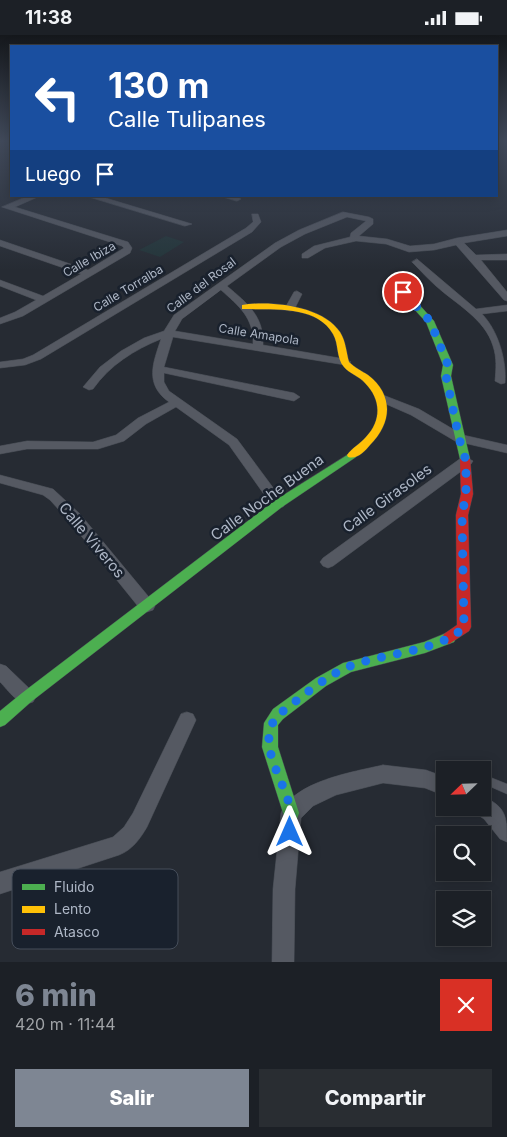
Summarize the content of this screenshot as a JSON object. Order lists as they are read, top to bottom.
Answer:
{
  "streets": {
    "street": [
      "Calle Ibiza",
      "Calle del Rosal",
      "Calle Torralba",
      "Calle Amapola",
      "Calle Noche Buena",
      "Calle Girasoles",
      "Calle Viveros"
    ]
  },
  "crossings": [
    ["Calle del Rosal", "Calle Amapola"],
    ["Calle del Rosal", "Calle Noche Buena"],
    ["Calle Noche Buena", "Calle Viveros"]
  ],
  "legend": ["Fluido", "Lento", "Atasco"],
  "north": "bottom left",
  "page": {
    "status": "11:38",
    "turn": ["130 m", "Calle Tulipanes"],
    "then": "Luego",
    "heading": ["6 min", "420 m · 11:44"],
    "buttons": ["Salir", "Compartir"]
  }
}
